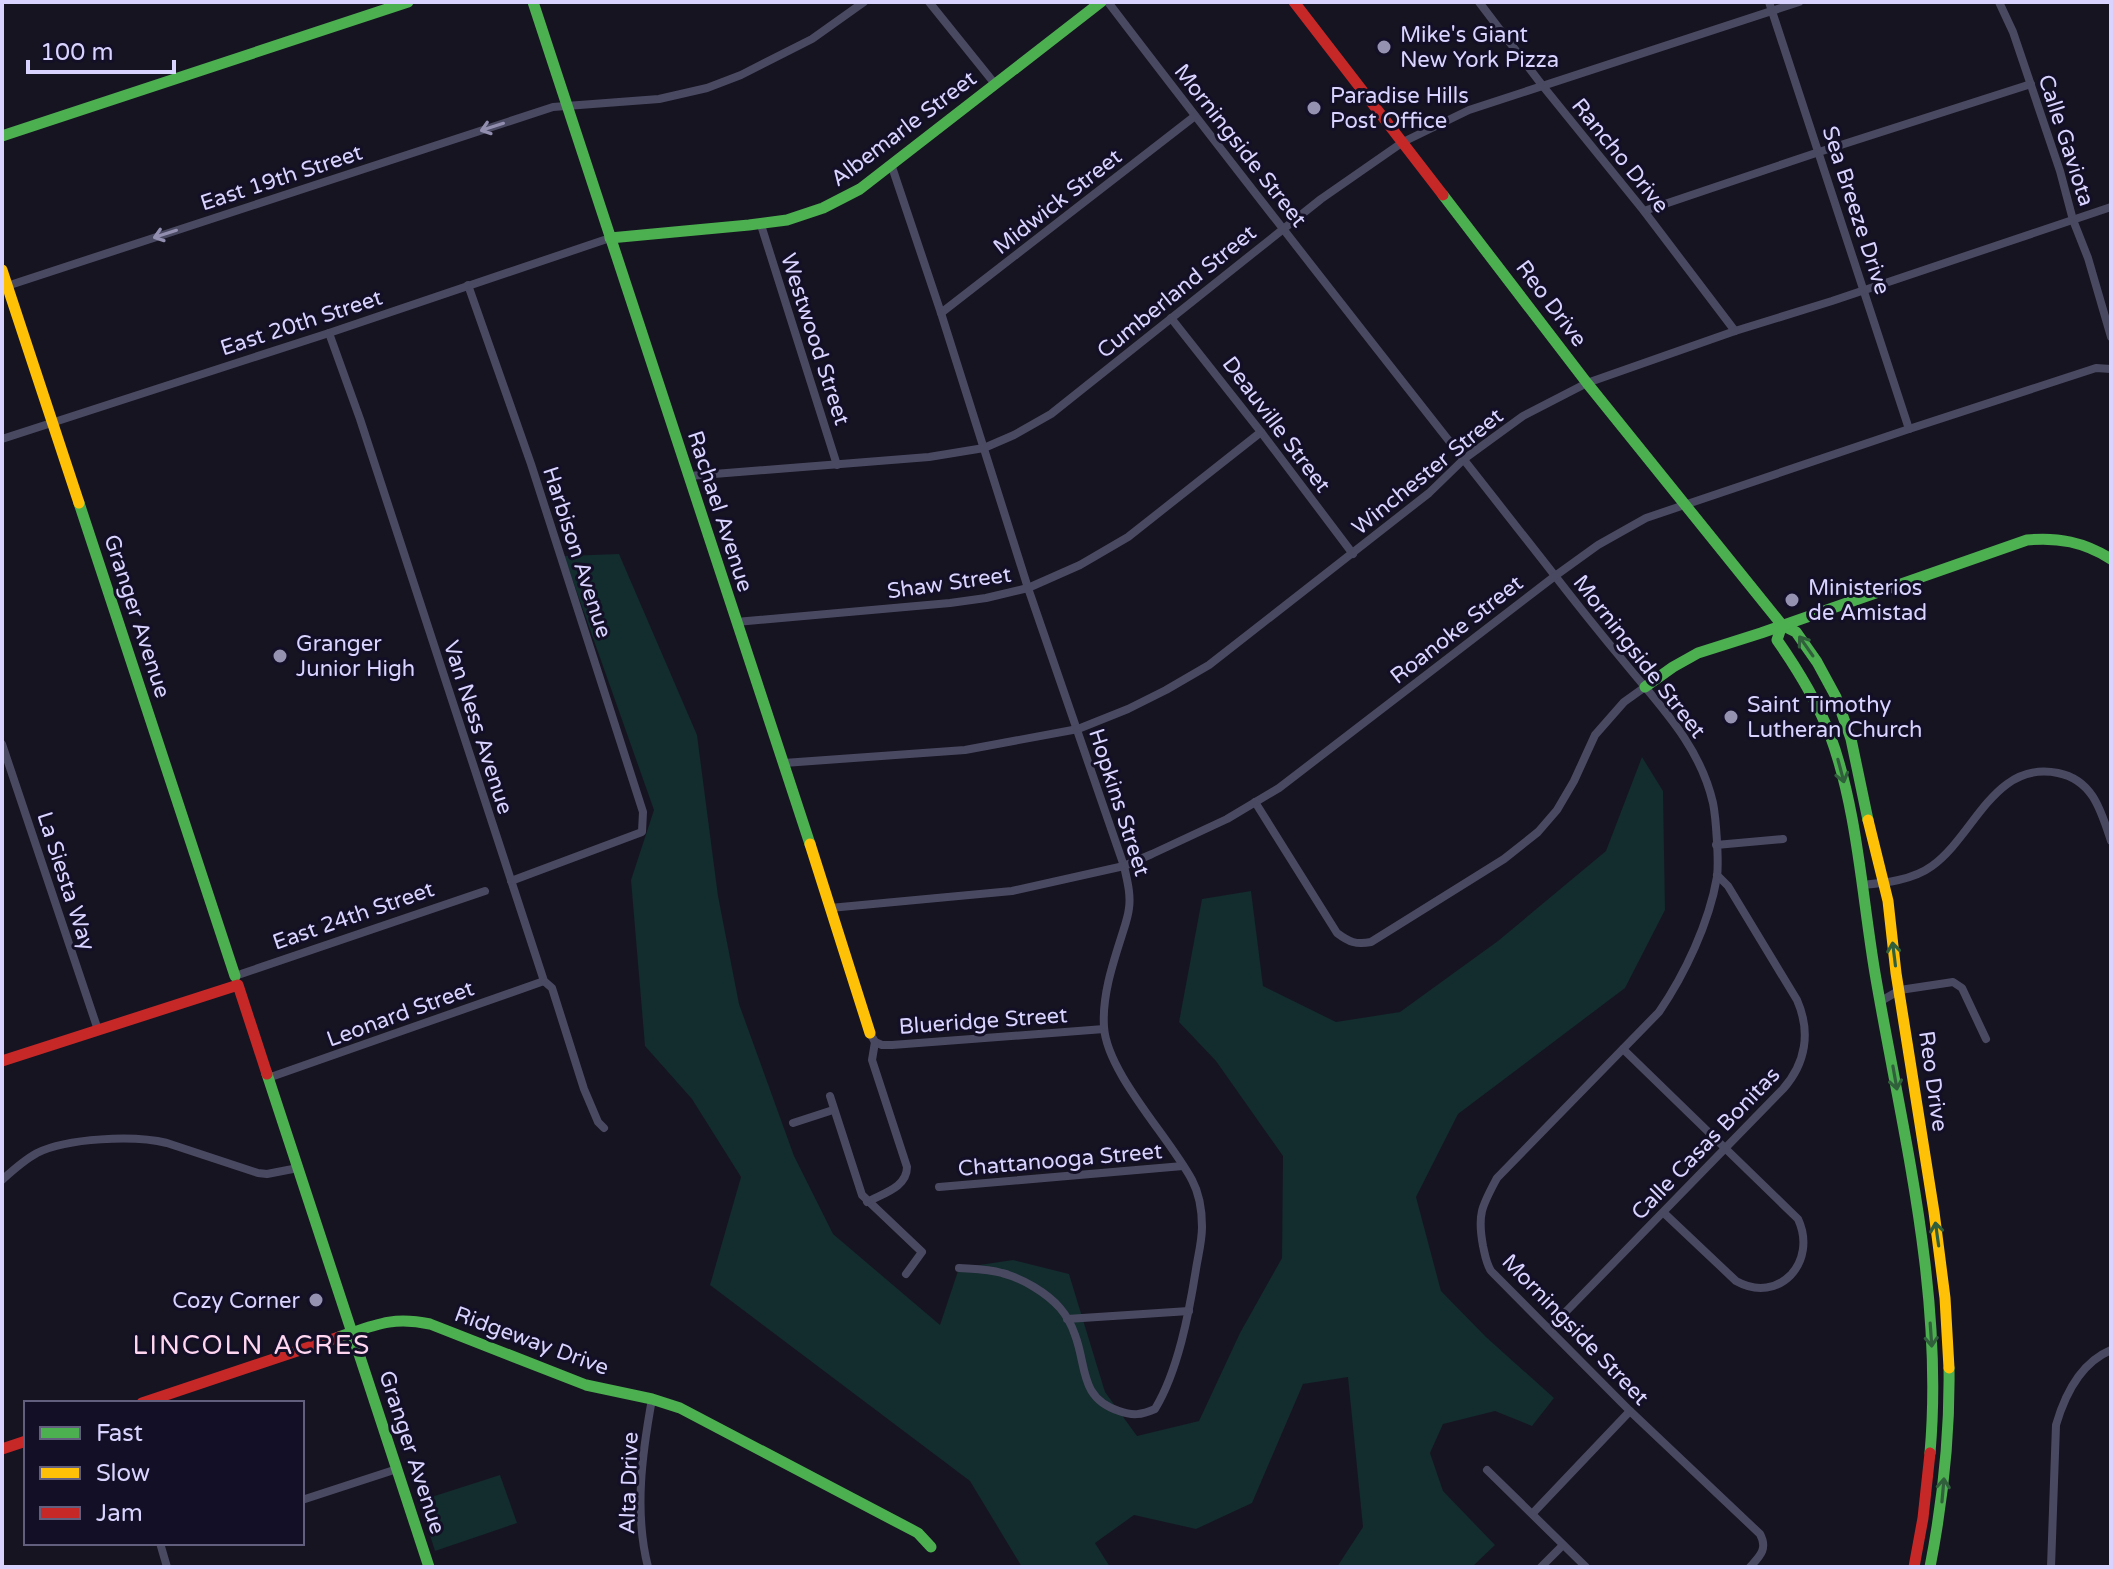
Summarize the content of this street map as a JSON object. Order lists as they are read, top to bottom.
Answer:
{
  "streets": {
    "street": [
      "Albemarle Street",
      "Calle Gaviota",
      "Morningside Street",
      "Rancho Drive",
      "East 19th Street",
      "Midwick Street",
      "Sea Breeze Drive",
      "Cumberland Street",
      "Reo Drive",
      "East 20th Street",
      "Westwood Street",
      "Deauville Street",
      "Winchester Street",
      "Rachael Avenue",
      "Harbison Avenue",
      "Shaw Street",
      "Granger Avenue",
      "Roanoke Street",
      "Van Ness Avenue",
      "Hopkins Street",
      "La Siesta Way",
      "East 24th Street",
      "Leonard Street",
      "Blueridge Street",
      "Calle Casas Bonitas",
      "Chattanooga Street",
      "Ridgeway Drive",
      "Alta Drive"
    ]
  },
  "crossings": [
    ["Albemarle Street", "East 20th Street"],
    ["Albemarle Street", "Westwood Street"],
    ["Albemarle Street", "Rachael Avenue"],
    ["Albemarle Street", "Hopkins Street"],
    ["Calle Gaviota", "Winchester Street"],
    ["Morningside Street", "Midwick Street"],
    ["Morningside Street", "Cumberland Street"],
    ["Morningside Street", "Winchester Street"],
    ["Morningside Street", "Roanoke Street"],
    ["Morningside Street", "Calle Casas Bonitas"],
    ["Rancho Drive", "Cumberland Street"],
    ["Rancho Drive", "Winchester Street"],
    ["East 19th Street", "Rachael Avenue"],
    ["East 19th Street", "Granger Avenue"],
    ["Midwick Street", "Hopkins Street"],
    ["Sea Breeze Drive", "Cumberland Street"],
    ["Sea Breeze Drive", "Winchester Street"],
    ["Sea Breeze Drive", "Roanoke Street"],
    ["Cumberland Street", "Reo Drive"],
    ["Cumberland Street", "Westwood Street"],
    ["Cumberland Street", "Deauville Street"],
    ["Cumberland Street", "Rachael Avenue"],
    ["Cumberland Street", "Hopkins Street"],
    ["Reo Drive", "Winchester Street"],
    ["Reo Drive", "Roanoke Street"],
    ["East 20th Street", "Rachael Avenue"],
    ["East 20th Street", "Harbison Avenue"],
    ["East 20th Street", "Granger Avenue"],
    ["East 20th Street", "Van Ness Avenue"],
    ["Deauville Street", "Winchester Street"],
    ["Deauville Street", "Shaw Street"],
    ["Winchester Street", "Rachael Avenue"],
    ["Winchester Street", "Hopkins Street"],
    ["Rachael Avenue", "Shaw Street"],
    ["Rachael Avenue", "Roanoke Street"],
    ["Rachael Avenue", "Blueridge Street"],
    ["Harbison Avenue", "Van Ness Avenue"],
    ["Shaw Street", "Hopkins Street"],
    ["Granger Avenue", "East 24th Street"],
    ["Granger Avenue", "Leonard Street"],
    ["Granger Avenue", "Ridgeway Drive"],
    ["Roanoke Street", "Hopkins Street"],
    ["Van Ness Avenue", "Leonard Street"],
    ["Hopkins Street", "Blueridge Street"],
    ["Hopkins Street", "Chattanooga Street"],
    ["La Siesta Way", "East 24th Street"],
    ["Ridgeway Drive", "Alta Drive"]
  ],
  "one_way": ["East 19th Street"],
  "districts": ["LINCOLN ACRES"],
  "places": [
    "Mike's Giant New York Pizza",
    "Paradise Hills Post Office",
    "Ministerios de Amistad",
    "Granger Junior High",
    "Saint Timothy Lutheran Church",
    "Cozy Corner"
  ],
  "legend": ["Fast", "Slow", "Jam"],
  "scale_bar": "100 m"
}
